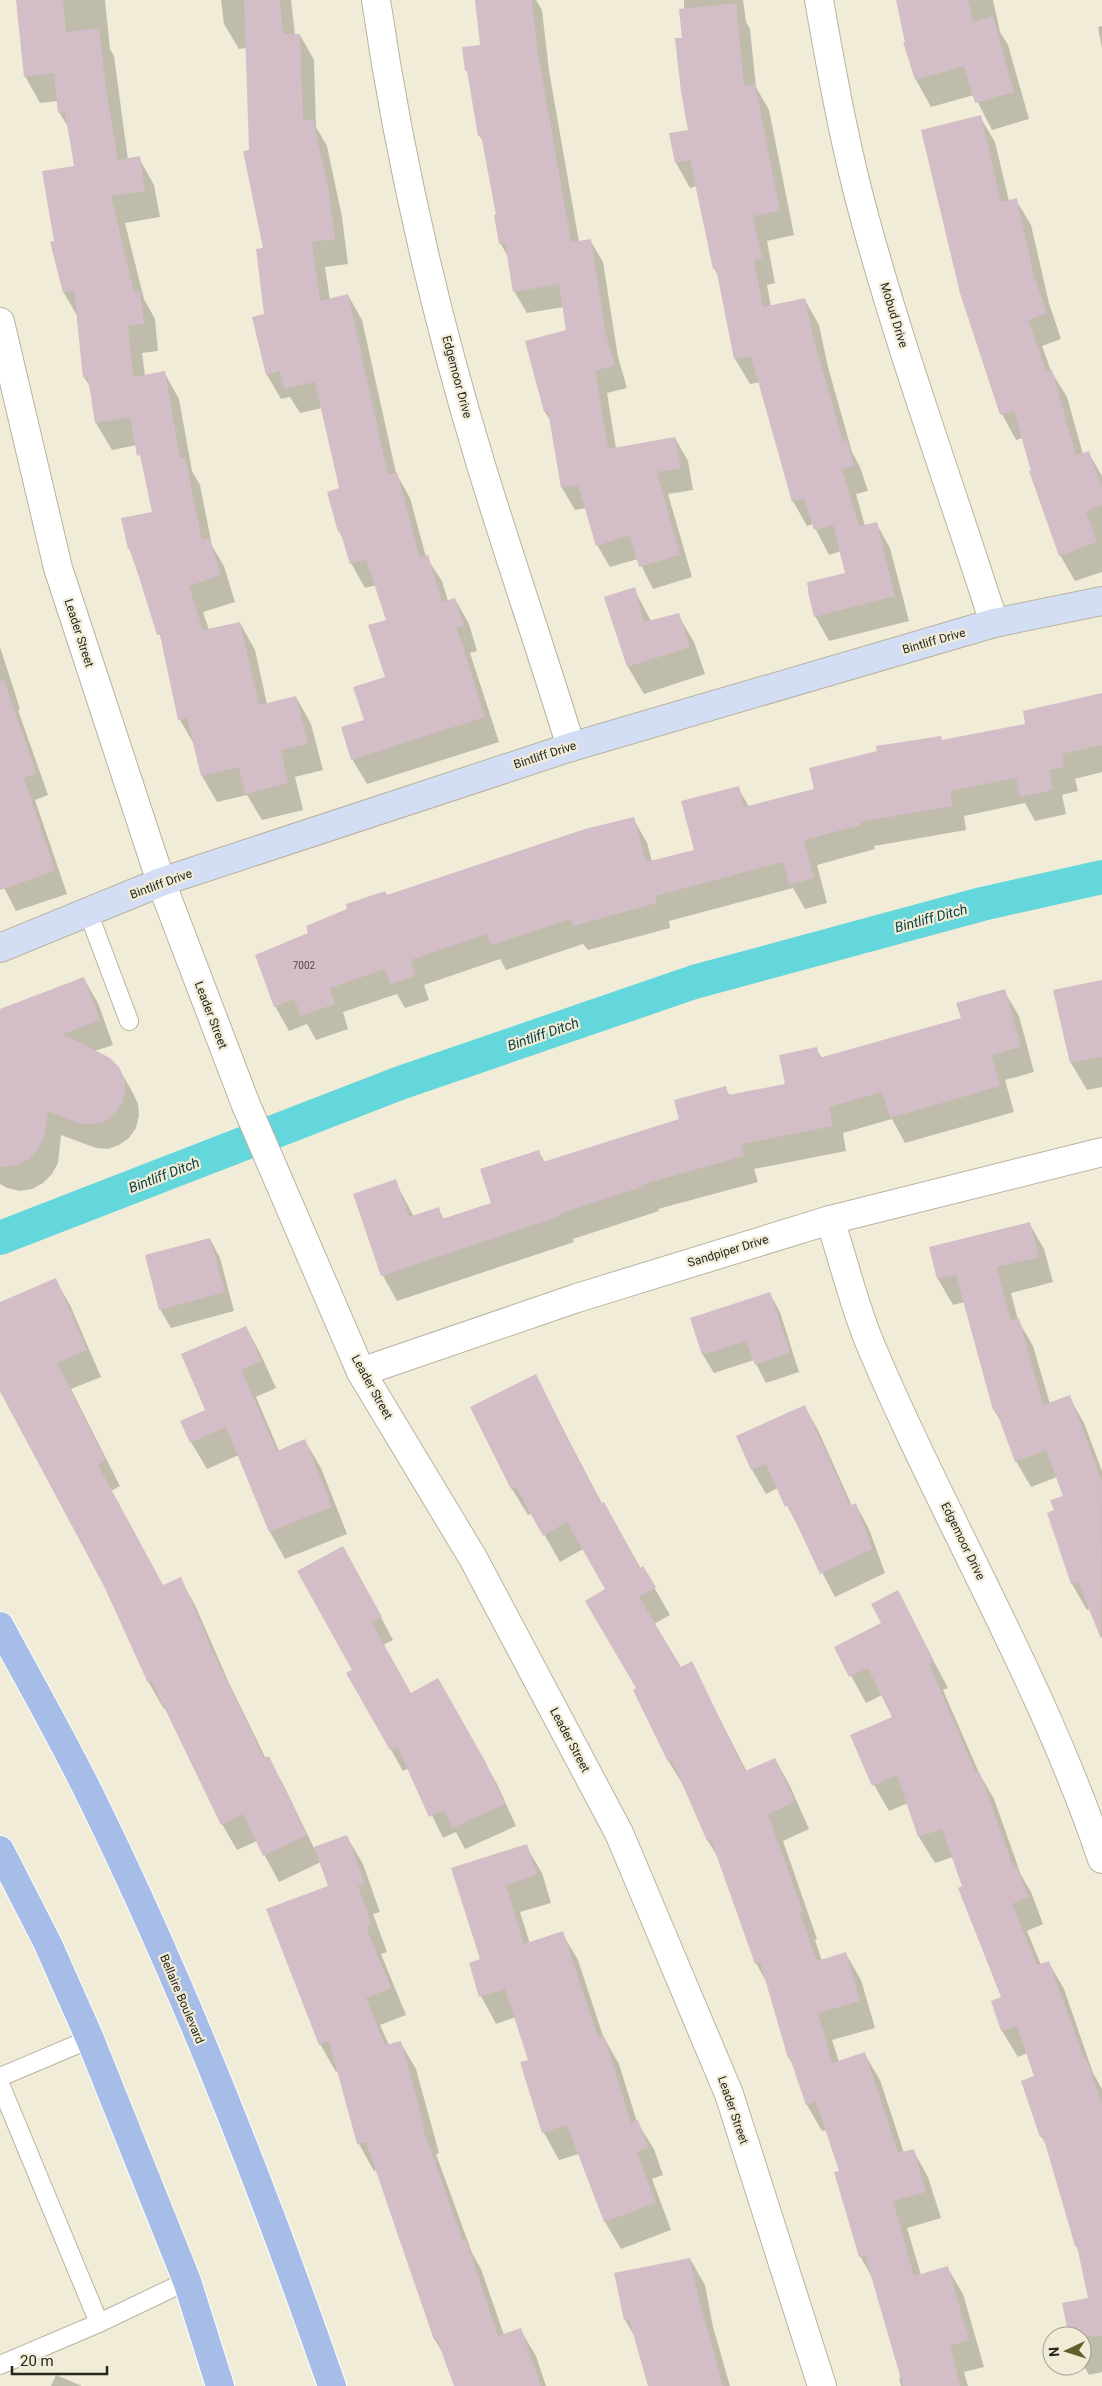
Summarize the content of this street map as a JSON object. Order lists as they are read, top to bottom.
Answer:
{
  "streets": {
    "main road": ["Bellaire Boulevard"],
    "street": [
      "Mobud Drive",
      "Edgemoor Drive",
      "Leader Street",
      "Bintliff Drive",
      "Sandpiper Drive"
    ]
  },
  "crossings": [
    ["Mobud Drive", "Bintliff Drive"],
    ["Edgemoor Drive", "Bintliff Drive"],
    ["Edgemoor Drive", "Sandpiper Drive"],
    ["Leader Street", "Bintliff Drive"],
    ["Leader Street", "Sandpiper Drive"]
  ],
  "water": ["Bintliff Ditch"],
  "house_numbers": ["7002"],
  "scale_bar": "20 m",
  "north": "left"
}
